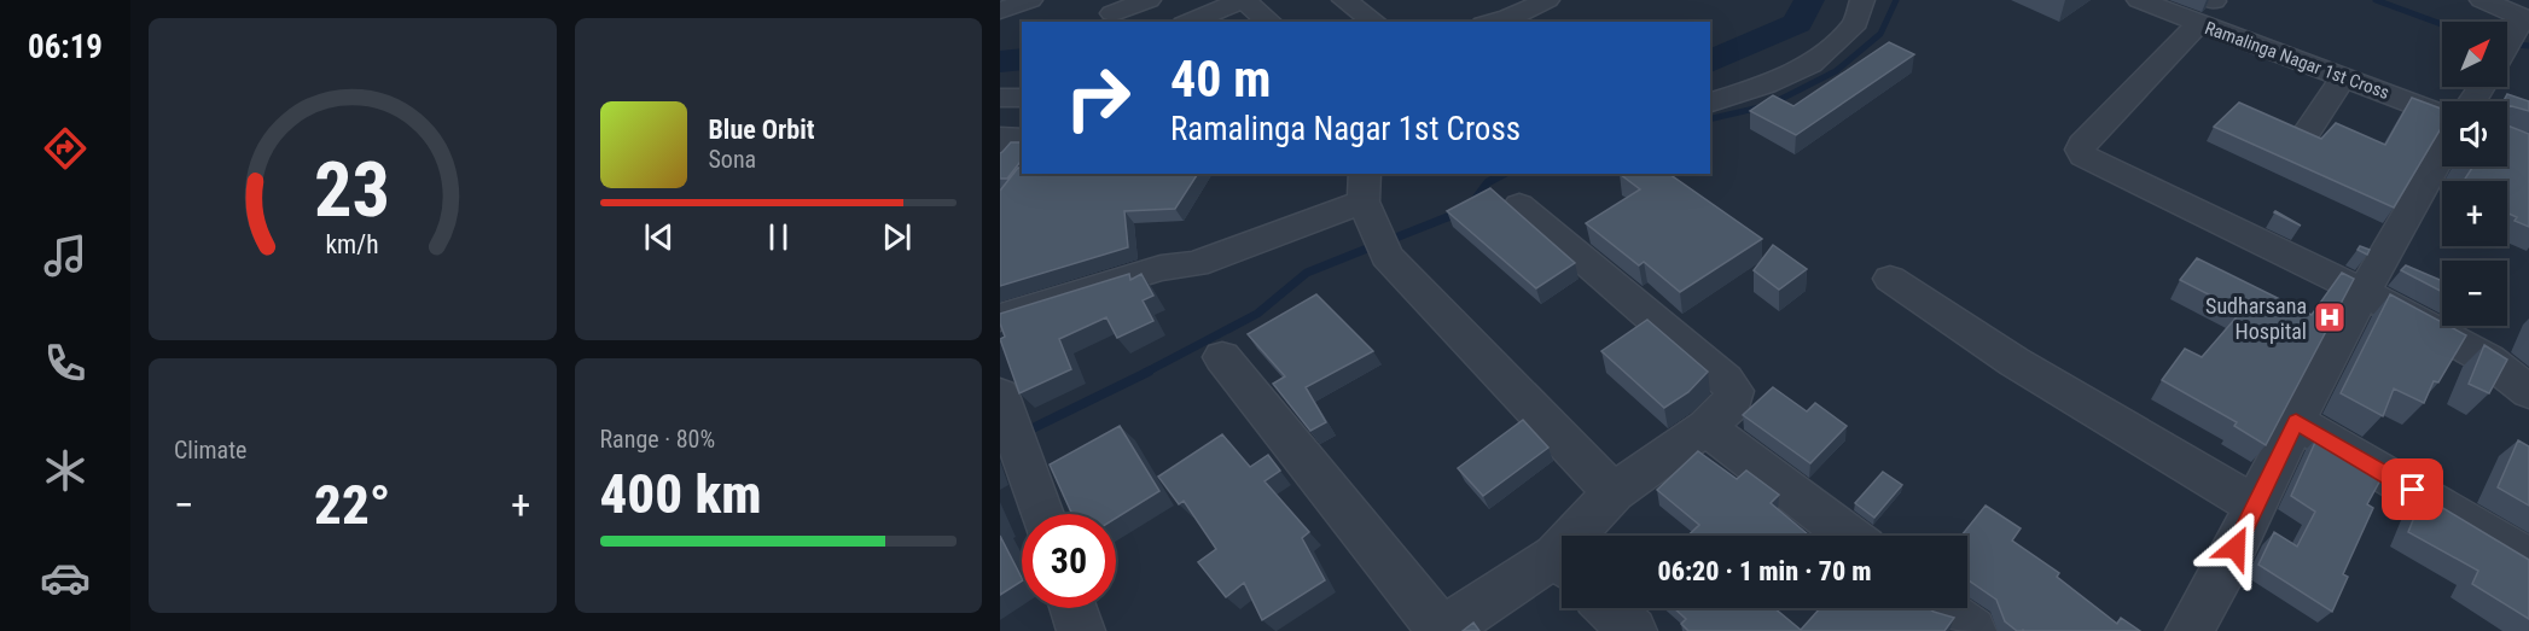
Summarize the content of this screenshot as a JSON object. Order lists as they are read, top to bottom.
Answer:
{
  "streets": {
    "street": ["Ramalinga Nagar 1st Cross"]
  },
  "places": {
    "hospital": ["Sudharsana Hospital"]
  },
  "north": "top right",
  "page": {
    "tabs": "06:19",
    "map_buttons": ["+", "−"],
    "turn": ["40 m", "Ramalinga Nagar 1st Cross"],
    "song": ["Blue Orbit", "Sona"],
    "tile": [
      "Climate",
      ["Range · 80%", "400 km"]
    ],
    "heat": ["−", "22°", "+"],
    "limit": "30",
    "trip": "06:20 · 1 min · 70 m",
    "gauge": ["23", "km/h"]
  }
}
